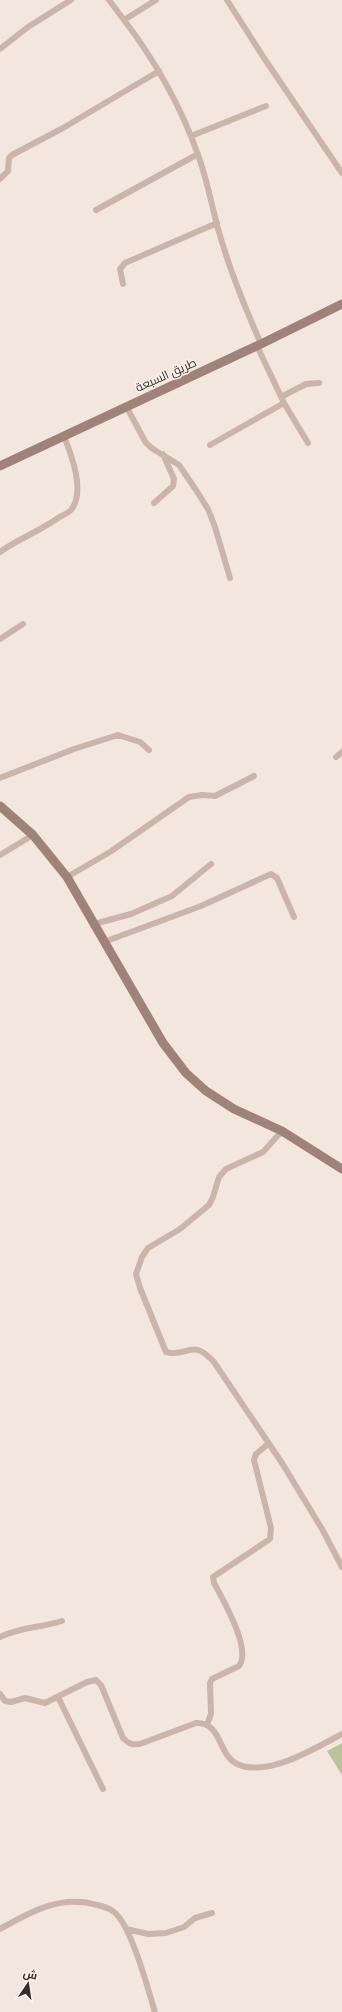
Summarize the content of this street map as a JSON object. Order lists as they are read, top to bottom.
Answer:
{
  "streets": {
    "street": ["طريق السبعة"]
  },
  "north": "top"
}
